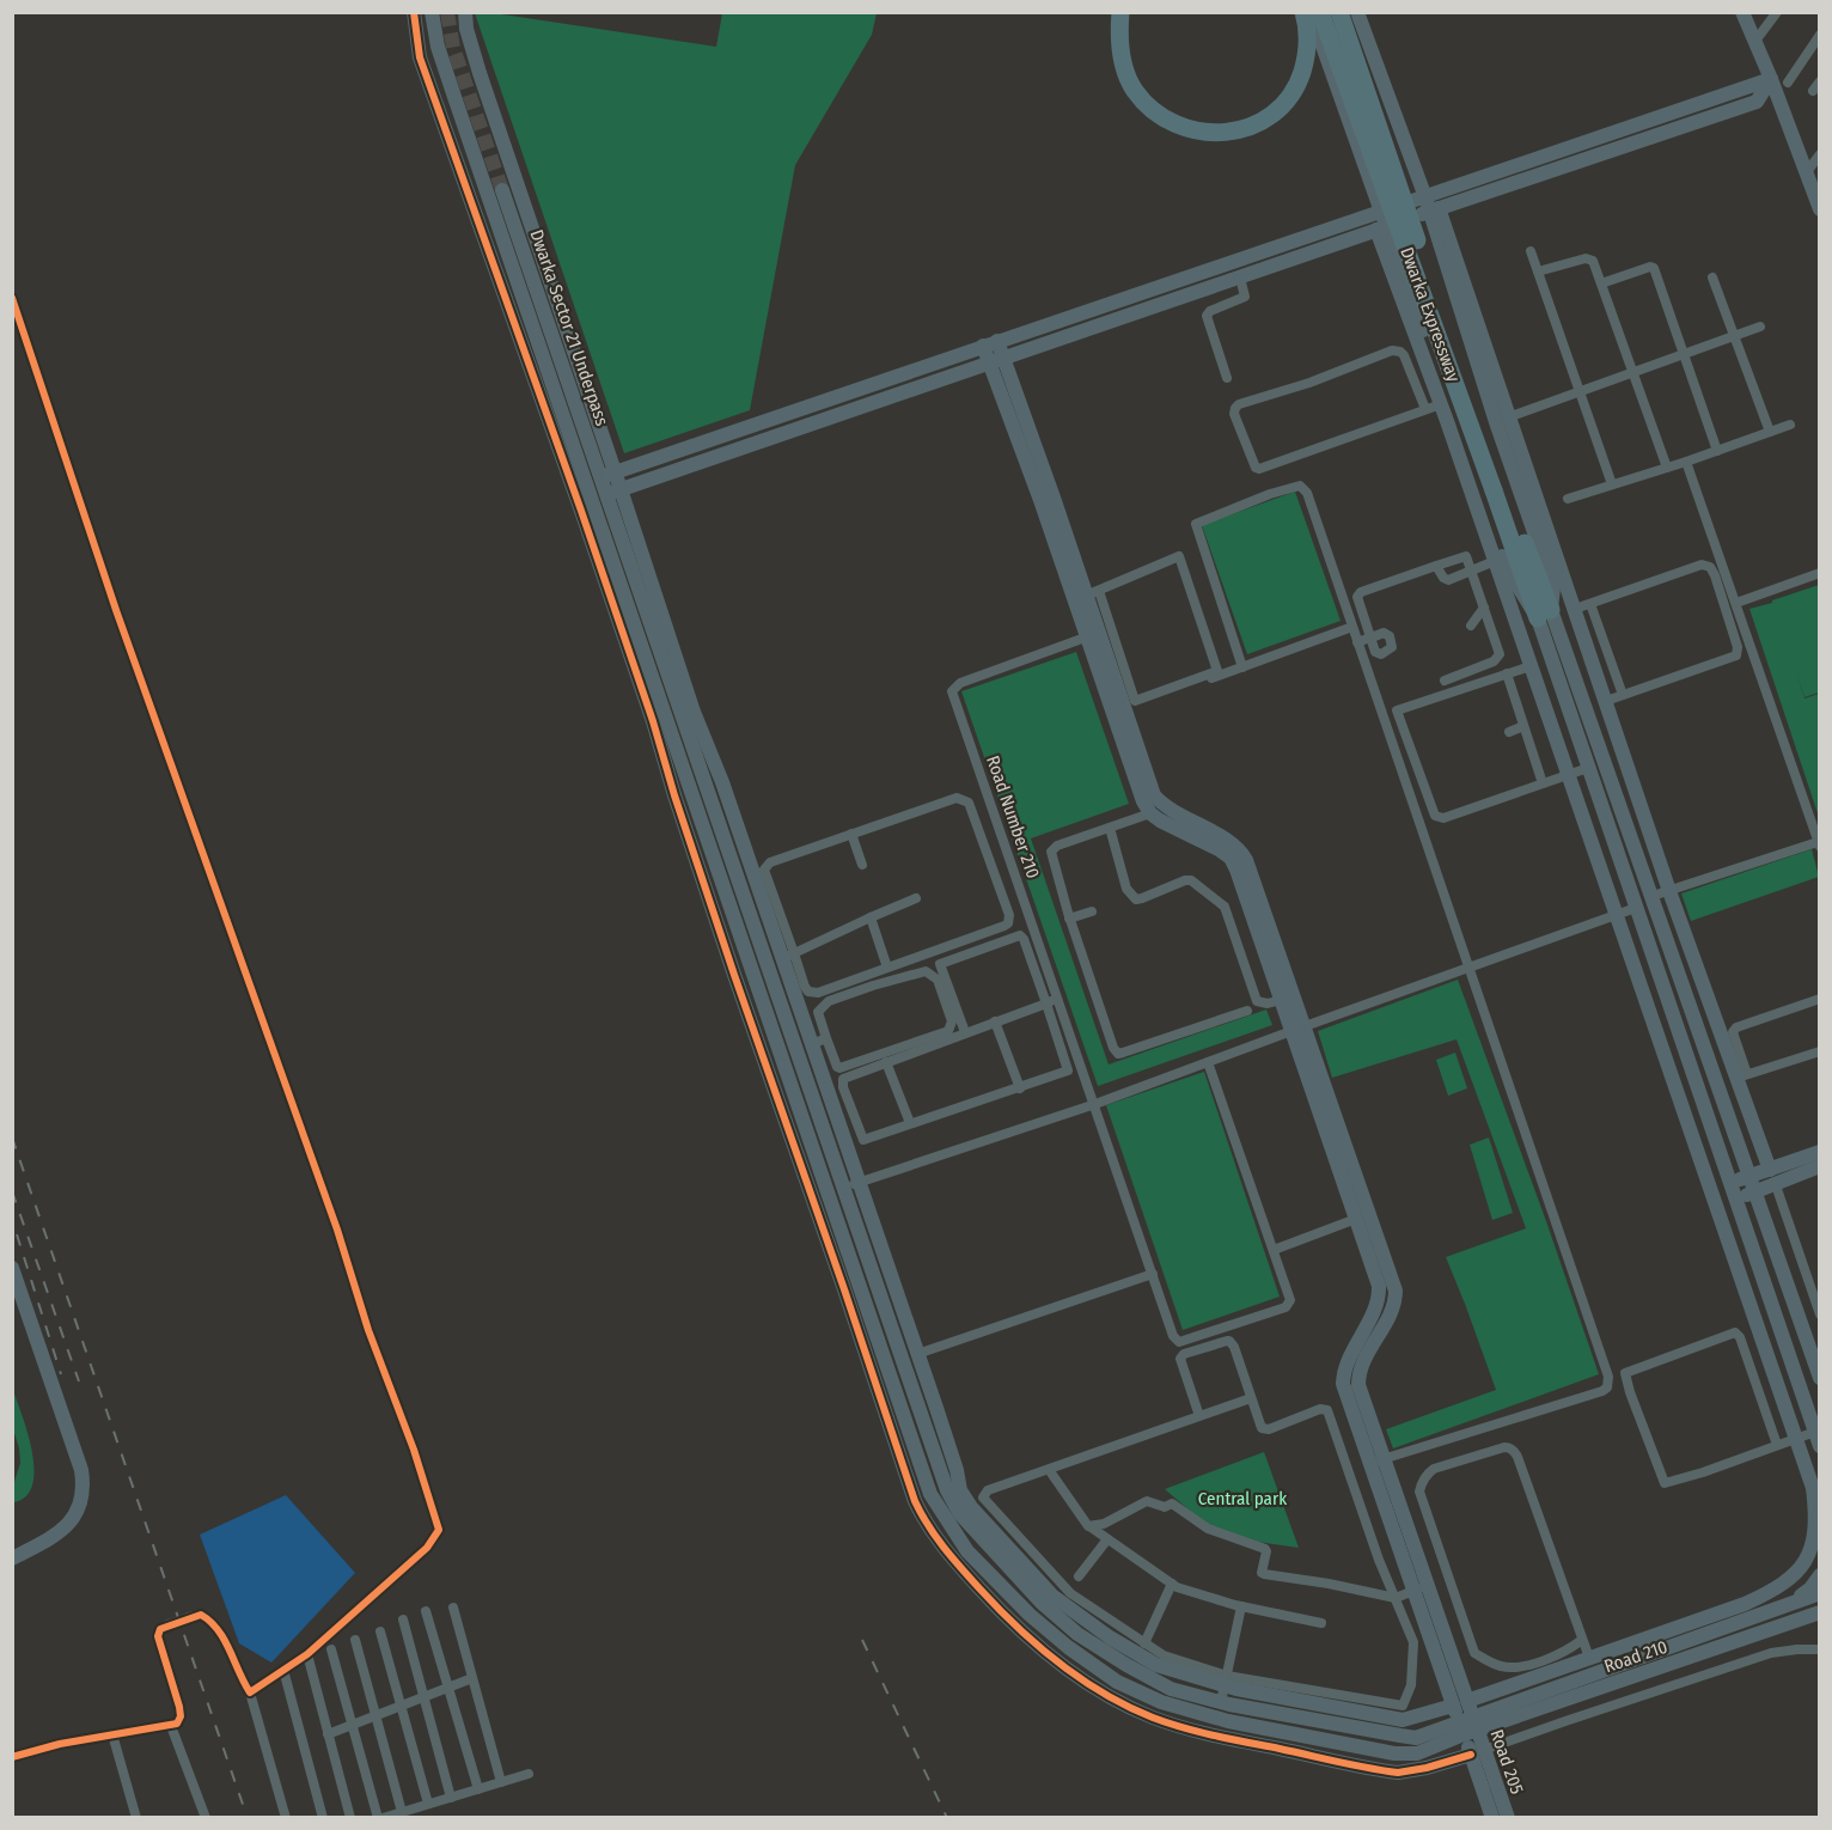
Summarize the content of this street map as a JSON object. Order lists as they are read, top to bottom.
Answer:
{
  "streets": {
    "highway": ["Dwarka Expressway"],
    "street": [
      "Dwarka Sector 21 Underpass",
      "Road Number 210",
      "Road 210",
      "Road 205"
    ]
  },
  "crossings": [
    ["Road 210", "Road 205"]
  ],
  "parks": ["Central park"]
}
